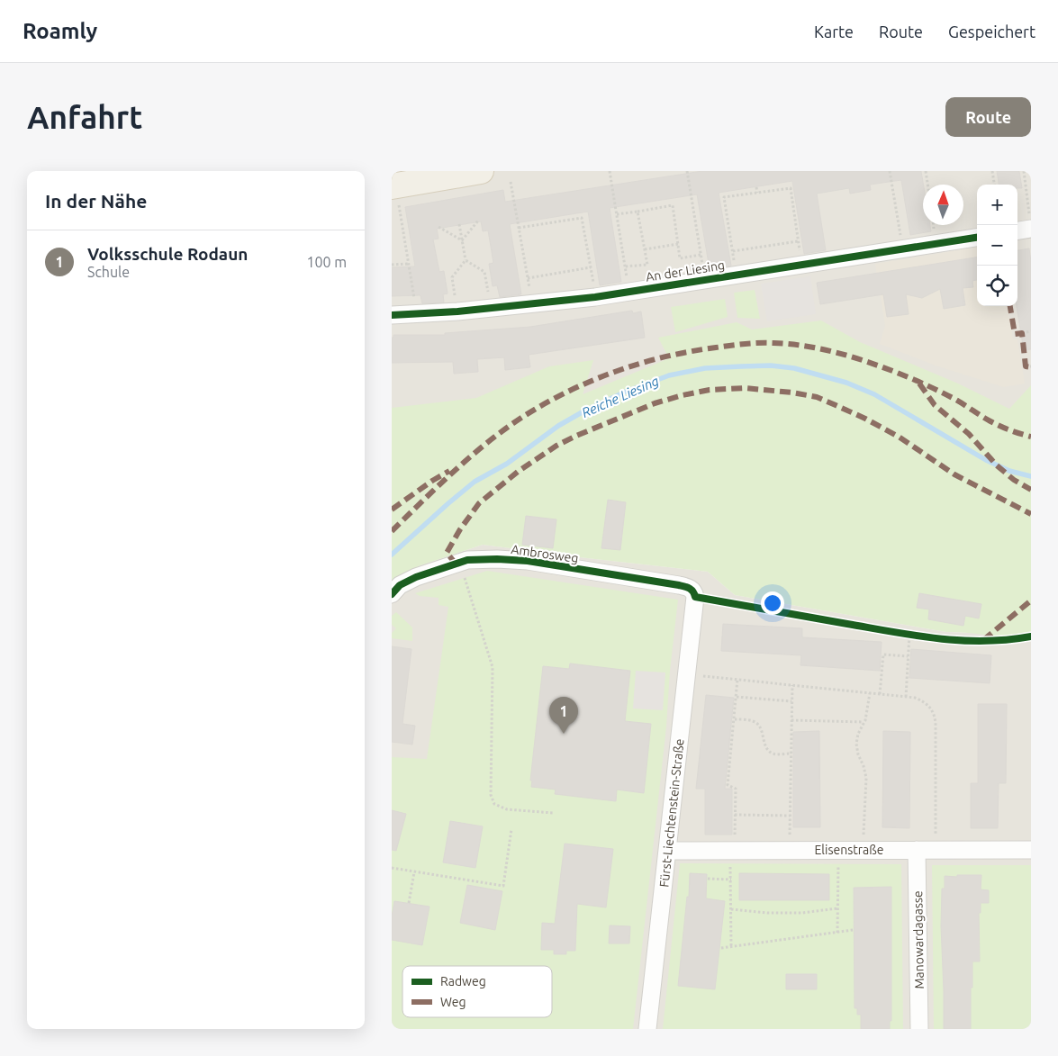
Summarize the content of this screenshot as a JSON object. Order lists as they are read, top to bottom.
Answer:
{
  "streets": {
    "street": [
      "An der Liesing",
      "Ambrosweg",
      "Fürst-Liechtenstein-Straße",
      "Elisenstraße",
      "Manowardagasse"
    ]
  },
  "crossings": [
    ["Ambrosweg", "Fürst-Liechtenstein-Straße"],
    ["Fürst-Liechtenstein-Straße", "Elisenstraße"],
    ["Elisenstraße", "Manowardagasse"]
  ],
  "water": ["Reiche Liesing"],
  "legend": ["Radweg", "Weg"],
  "north": "top",
  "page": {
    "header": "Roamly",
    "nav": ["Karte", "Route", "Gespeichert"],
    "buttons": "Route",
    "title": "Anfahrt",
    "heading": "In der Nähe",
    "map_buttons": ["+", "−"],
    "list": [
      {
        "mark": "1",
        "name": "Volksschule Rodaun",
        "note": "Schule",
        "value": "100 m"
      }
    ],
    "pins": "1"
  }
}
